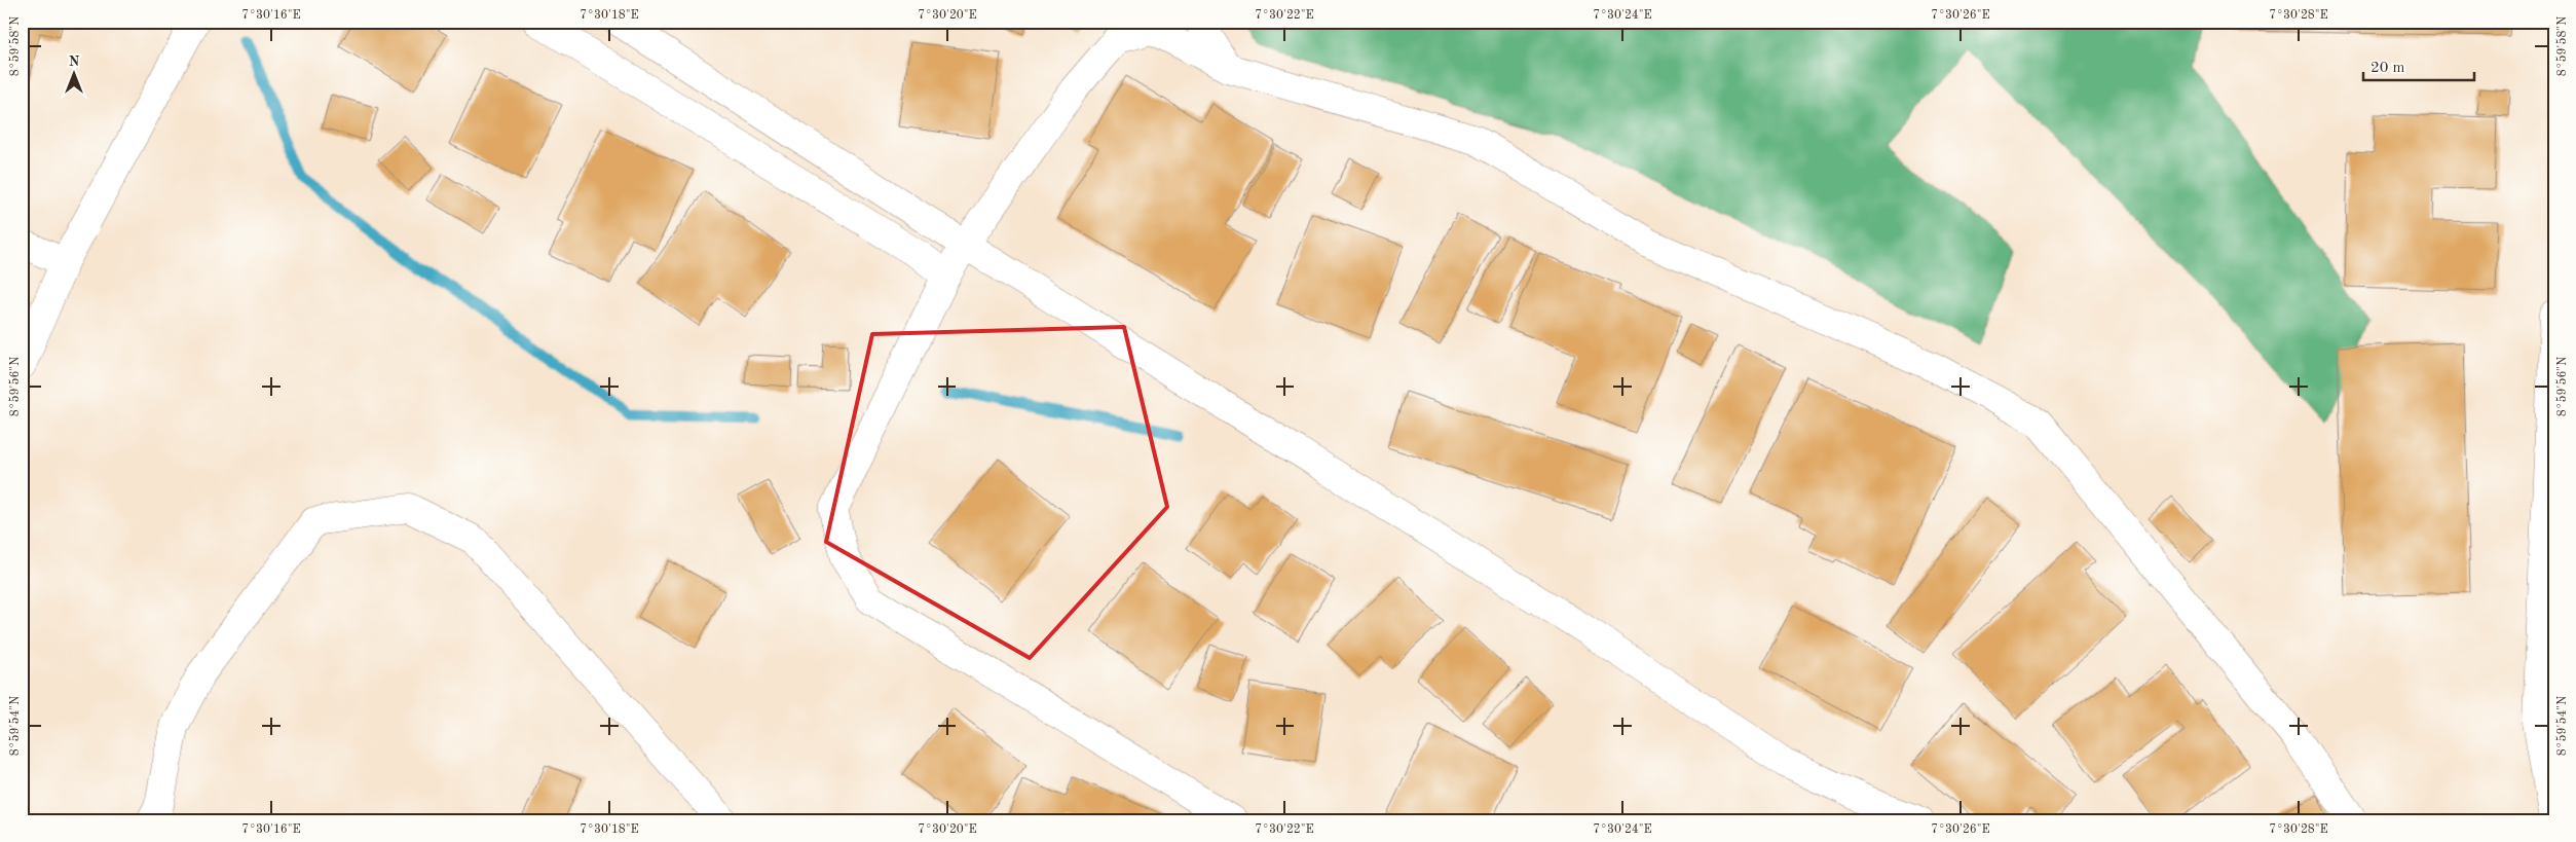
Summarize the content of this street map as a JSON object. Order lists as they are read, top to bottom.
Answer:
{
  "scale_bar": "20 m",
  "north": "top",
  "coordinates": [
    "7°30'16\"E",
    "7°30'18\"E",
    "7°30'20\"E",
    "7°30'22\"E",
    "7°30'24\"E",
    "7°30'26\"E",
    "7°30'28\"E",
    "8°59'58\"N",
    "8°59'56\"N",
    "8°59'54\"N"
  ]
}
